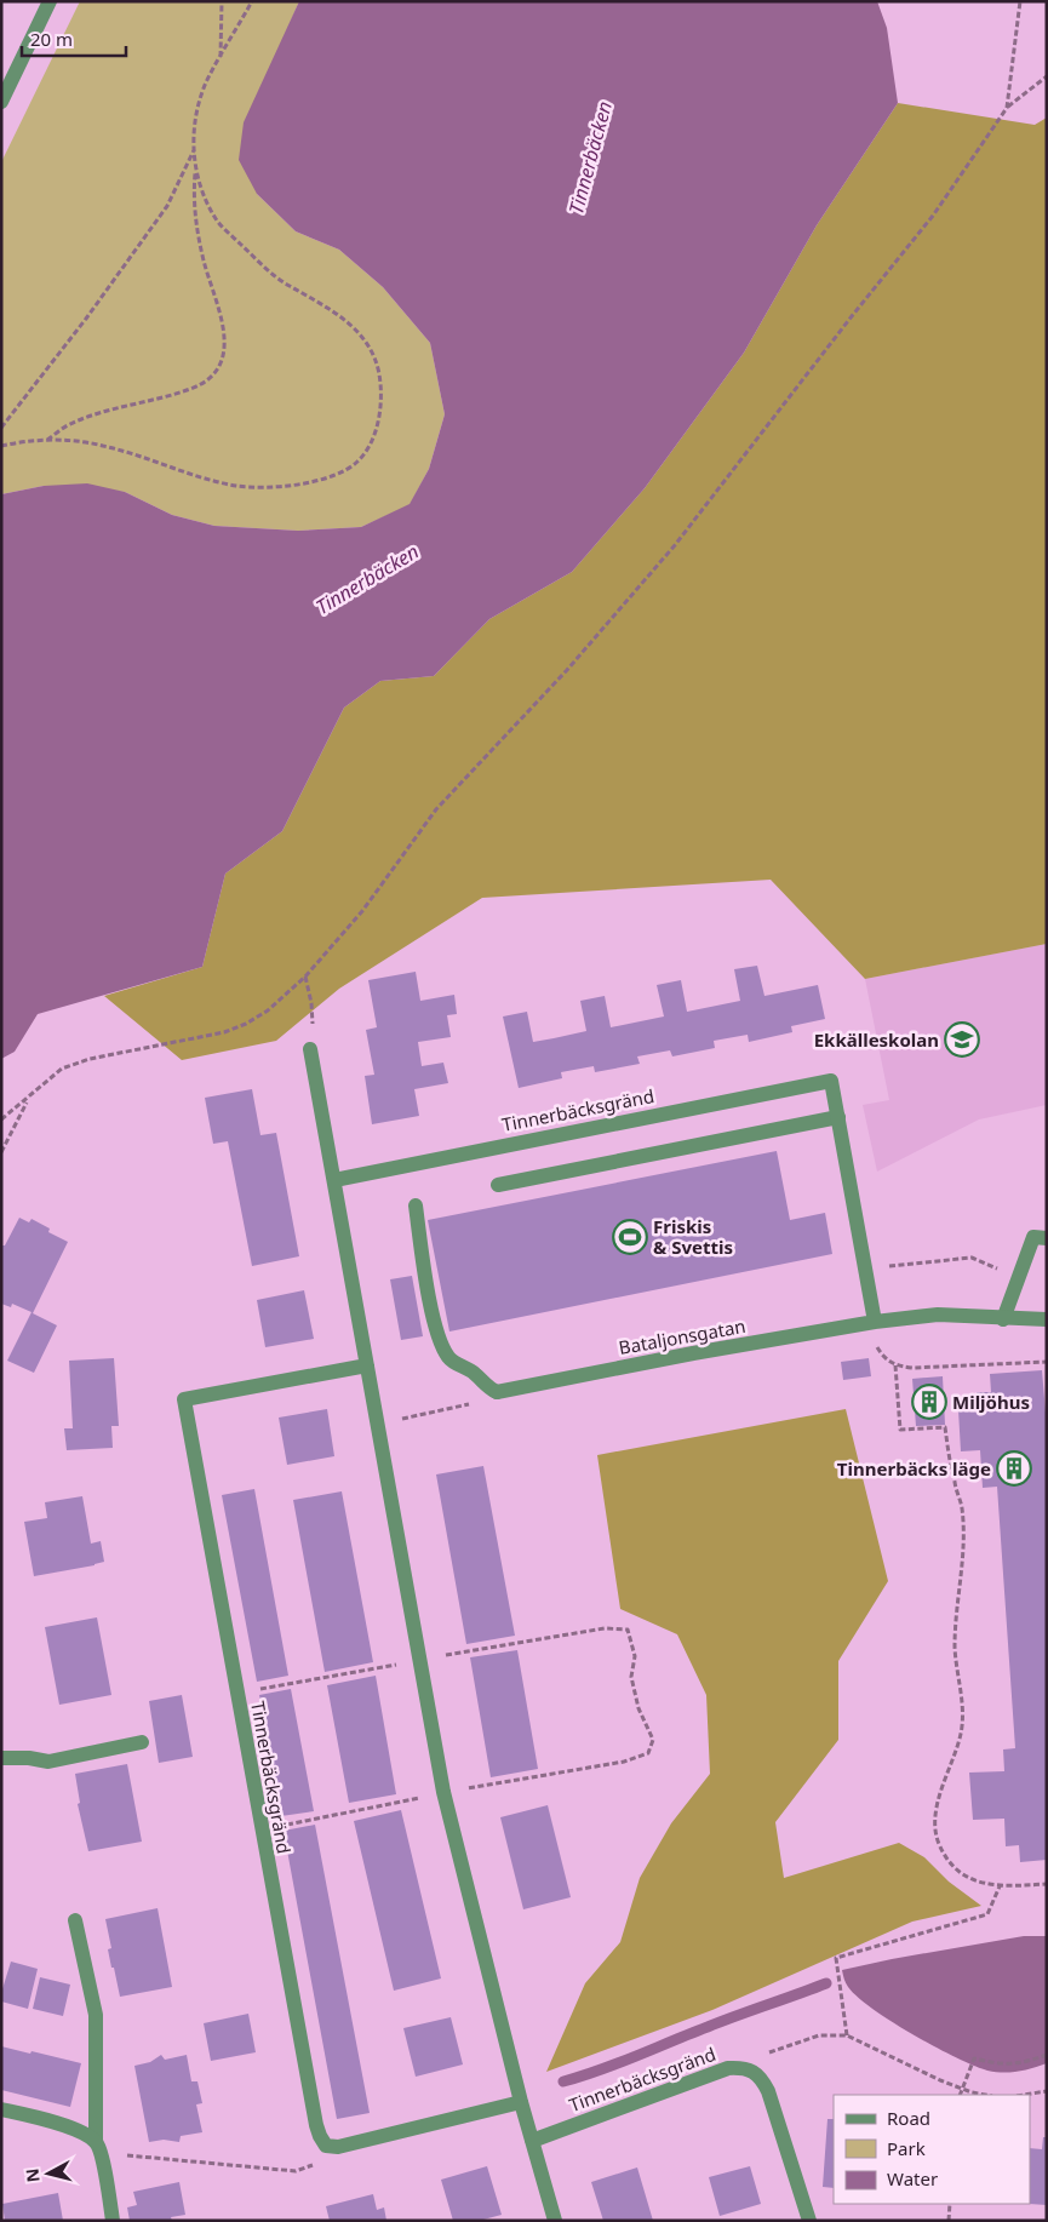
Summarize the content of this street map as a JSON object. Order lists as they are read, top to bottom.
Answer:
{
  "streets": {
    "street": ["Tinnerbäcksgränd", "Bataljonsgatan"]
  },
  "water": ["Tinnerbäcken"],
  "places": {
    "school or university": ["Ekkälleskolan"],
    "sports": ["Friskis & Svettis"],
    "building": ["Miljöhus", "Tinnerbäcks läge"]
  },
  "legend": ["Road", "Park", "Water"],
  "scale_bar": "20 m",
  "north": "left"
}
